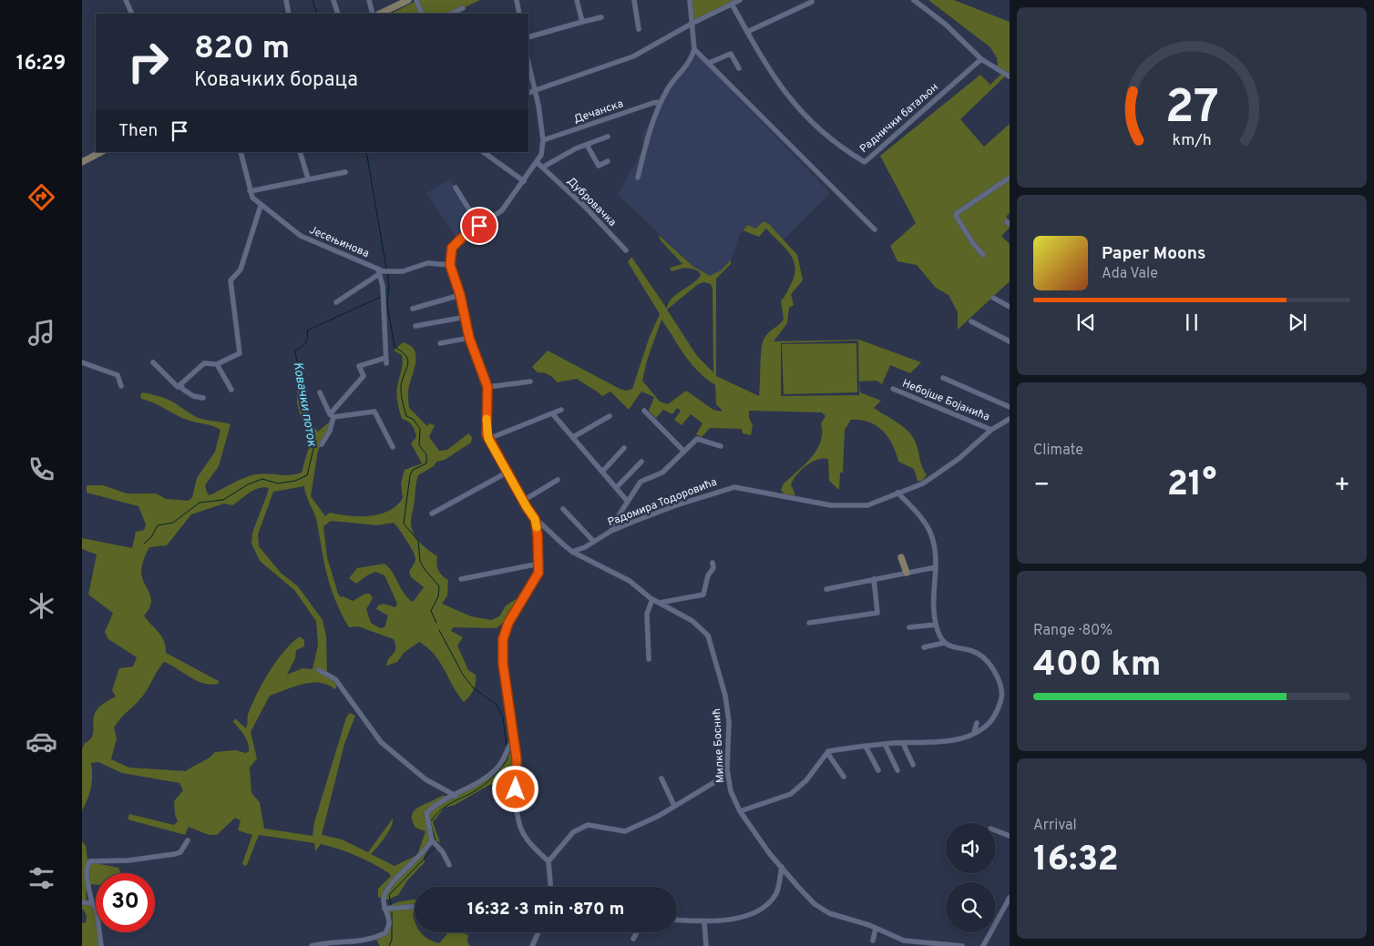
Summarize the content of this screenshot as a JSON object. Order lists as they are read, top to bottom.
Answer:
{
  "streets": {
    "street": [
      "Дечанска",
      "Раднички батаљон",
      "Дубровачка",
      "Јесењинова",
      "Небојше Бојанића",
      "Радомира Тодоровића",
      "Милке Боснић"
    ]
  },
  "crossings": [
    ["Небојше Бојанића", "Радомира Тодоровића"],
    ["Радомира Тодоровића", "Милке Боснић"]
  ],
  "water": ["Ковачки поток"],
  "page": {
    "tabs": "16:29",
    "turn": ["820 m", "Ковачких бораца"],
    "then": "Then",
    "song": ["Paper Moons", "Ada Vale"],
    "tile": [
      "Climate",
      ["Range · 80%", "400 km"],
      ["Arrival", "16:32"]
    ],
    "heat": ["−", "21°", "+"],
    "limit": "30",
    "trip": "16:32 · 3 min · 870 m",
    "gauge": ["27", "km/h"]
  }
}
